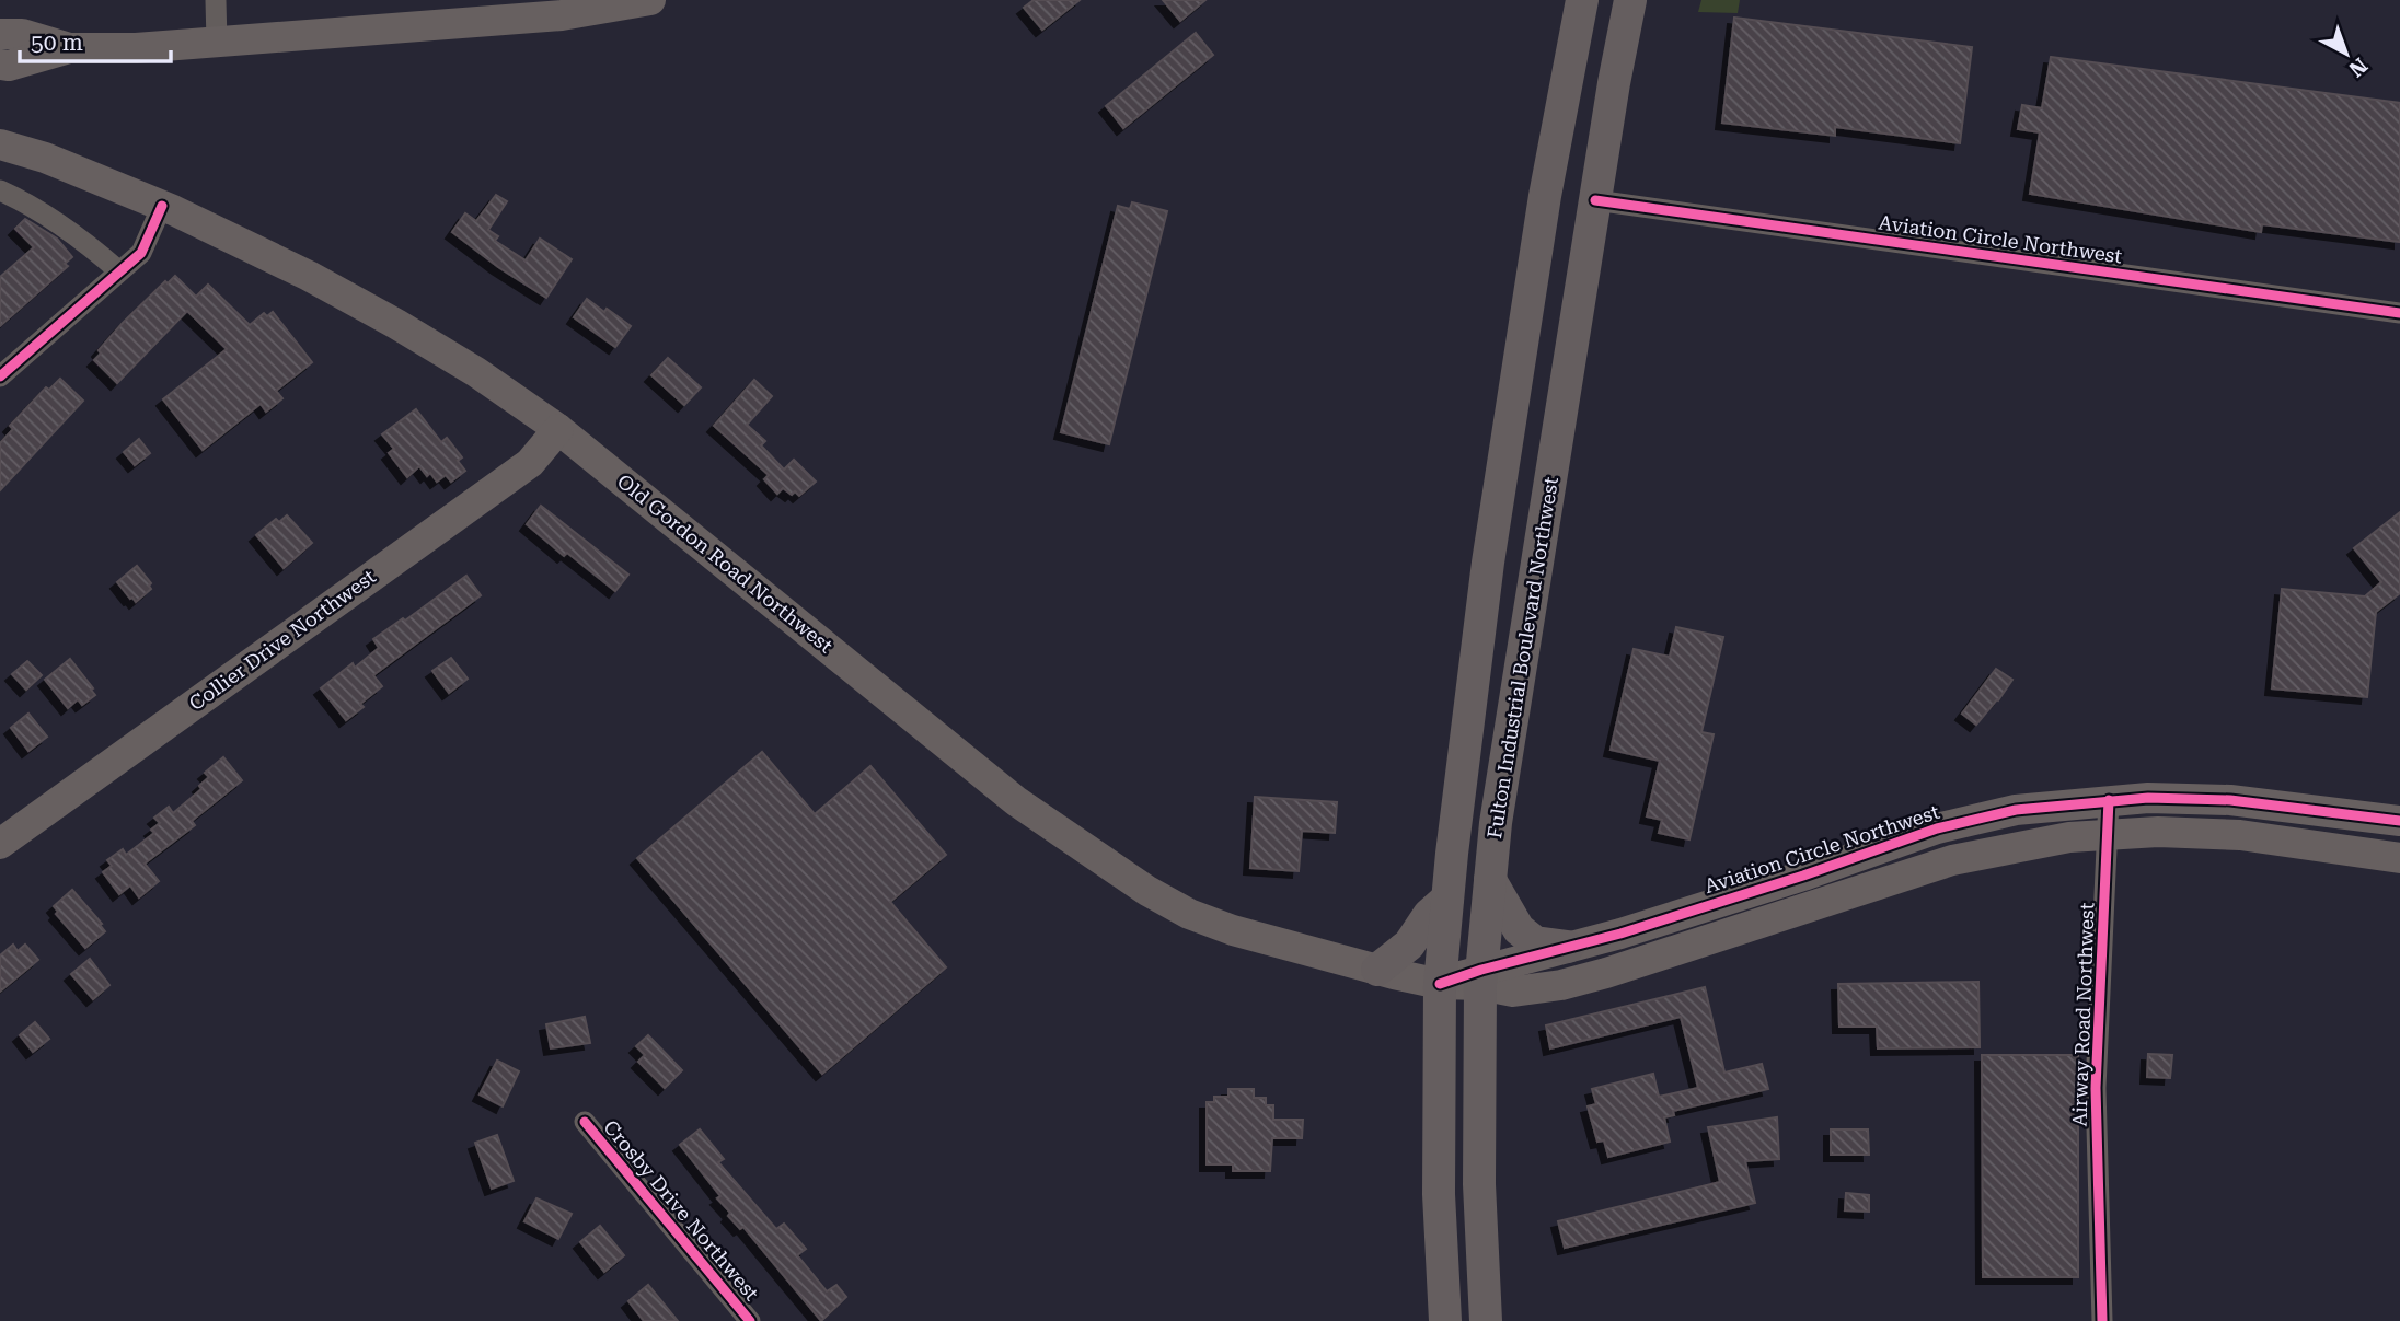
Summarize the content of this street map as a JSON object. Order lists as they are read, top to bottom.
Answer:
{
  "streets": {
    "main road": [
      "Aviation Circle Northwest",
      "Old Gordon Road Northwest",
      "Collier Drive Northwest",
      "Fulton Industrial Boulevard Northwest"
    ],
    "street": ["Airway Road Northwest", "Crosby Drive Northwest"]
  },
  "crossings": [
    ["Aviation Circle Northwest", "Old Gordon Road Northwest"],
    ["Aviation Circle Northwest", "Fulton Industrial Boulevard Northwest"],
    ["Aviation Circle Northwest", "Airway Road Northwest"],
    ["Old Gordon Road Northwest", "Collier Drive Northwest"]
  ],
  "scale_bar": "50 m",
  "north": "bottom right"
}
